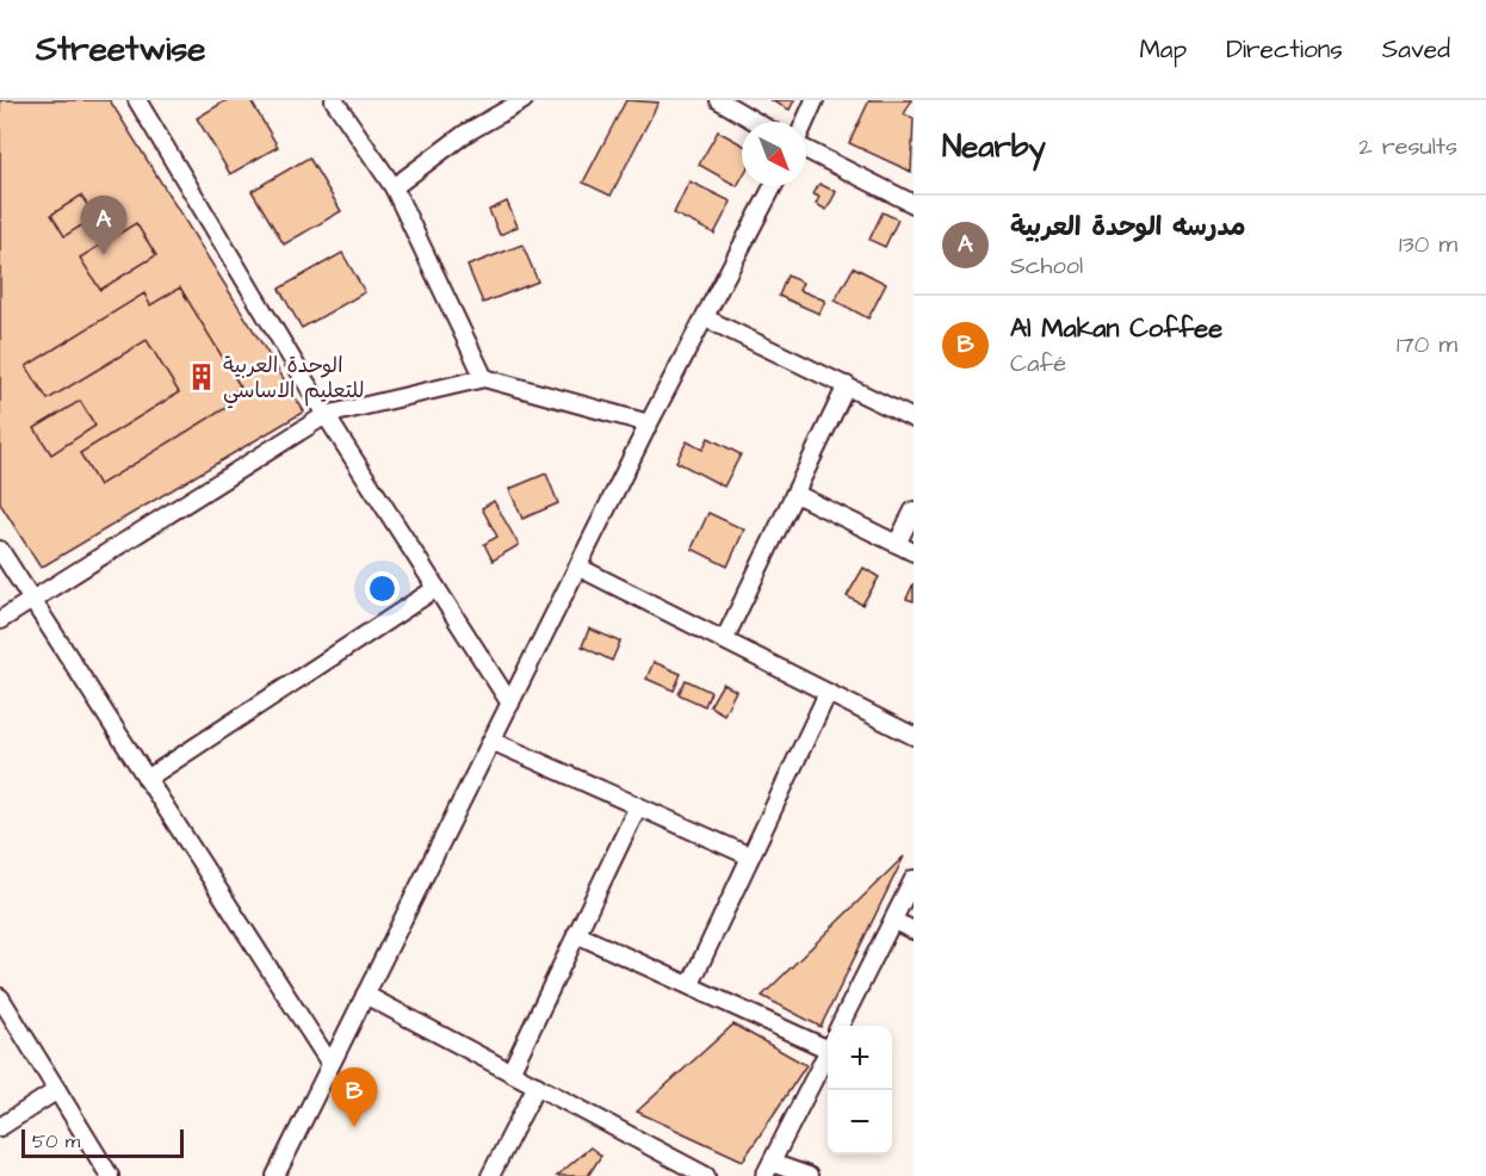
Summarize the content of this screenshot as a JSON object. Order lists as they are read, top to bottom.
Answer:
{
  "places": {
    "building": ["الوحدة العربية للتعليم الاساسي"]
  },
  "scale_bar": "50 m",
  "north": "bottom right",
  "page": {
    "header": "Streetwise",
    "nav": ["Map", "Directions", "Saved"],
    "heading": ["Nearby", "2 results"],
    "list": [
      {
        "mark": "A",
        "name": "مدرسه الوحدة العربية",
        "note": "School",
        "value": "130 m"
      },
      {
        "mark": "B",
        "name": "Al Makan Coffee",
        "note": "Café",
        "value": "170 m"
      }
    ],
    "pins": ["A", "B"],
    "map_buttons": ["+", "−"],
    "scale": "50 m"
  }
}
